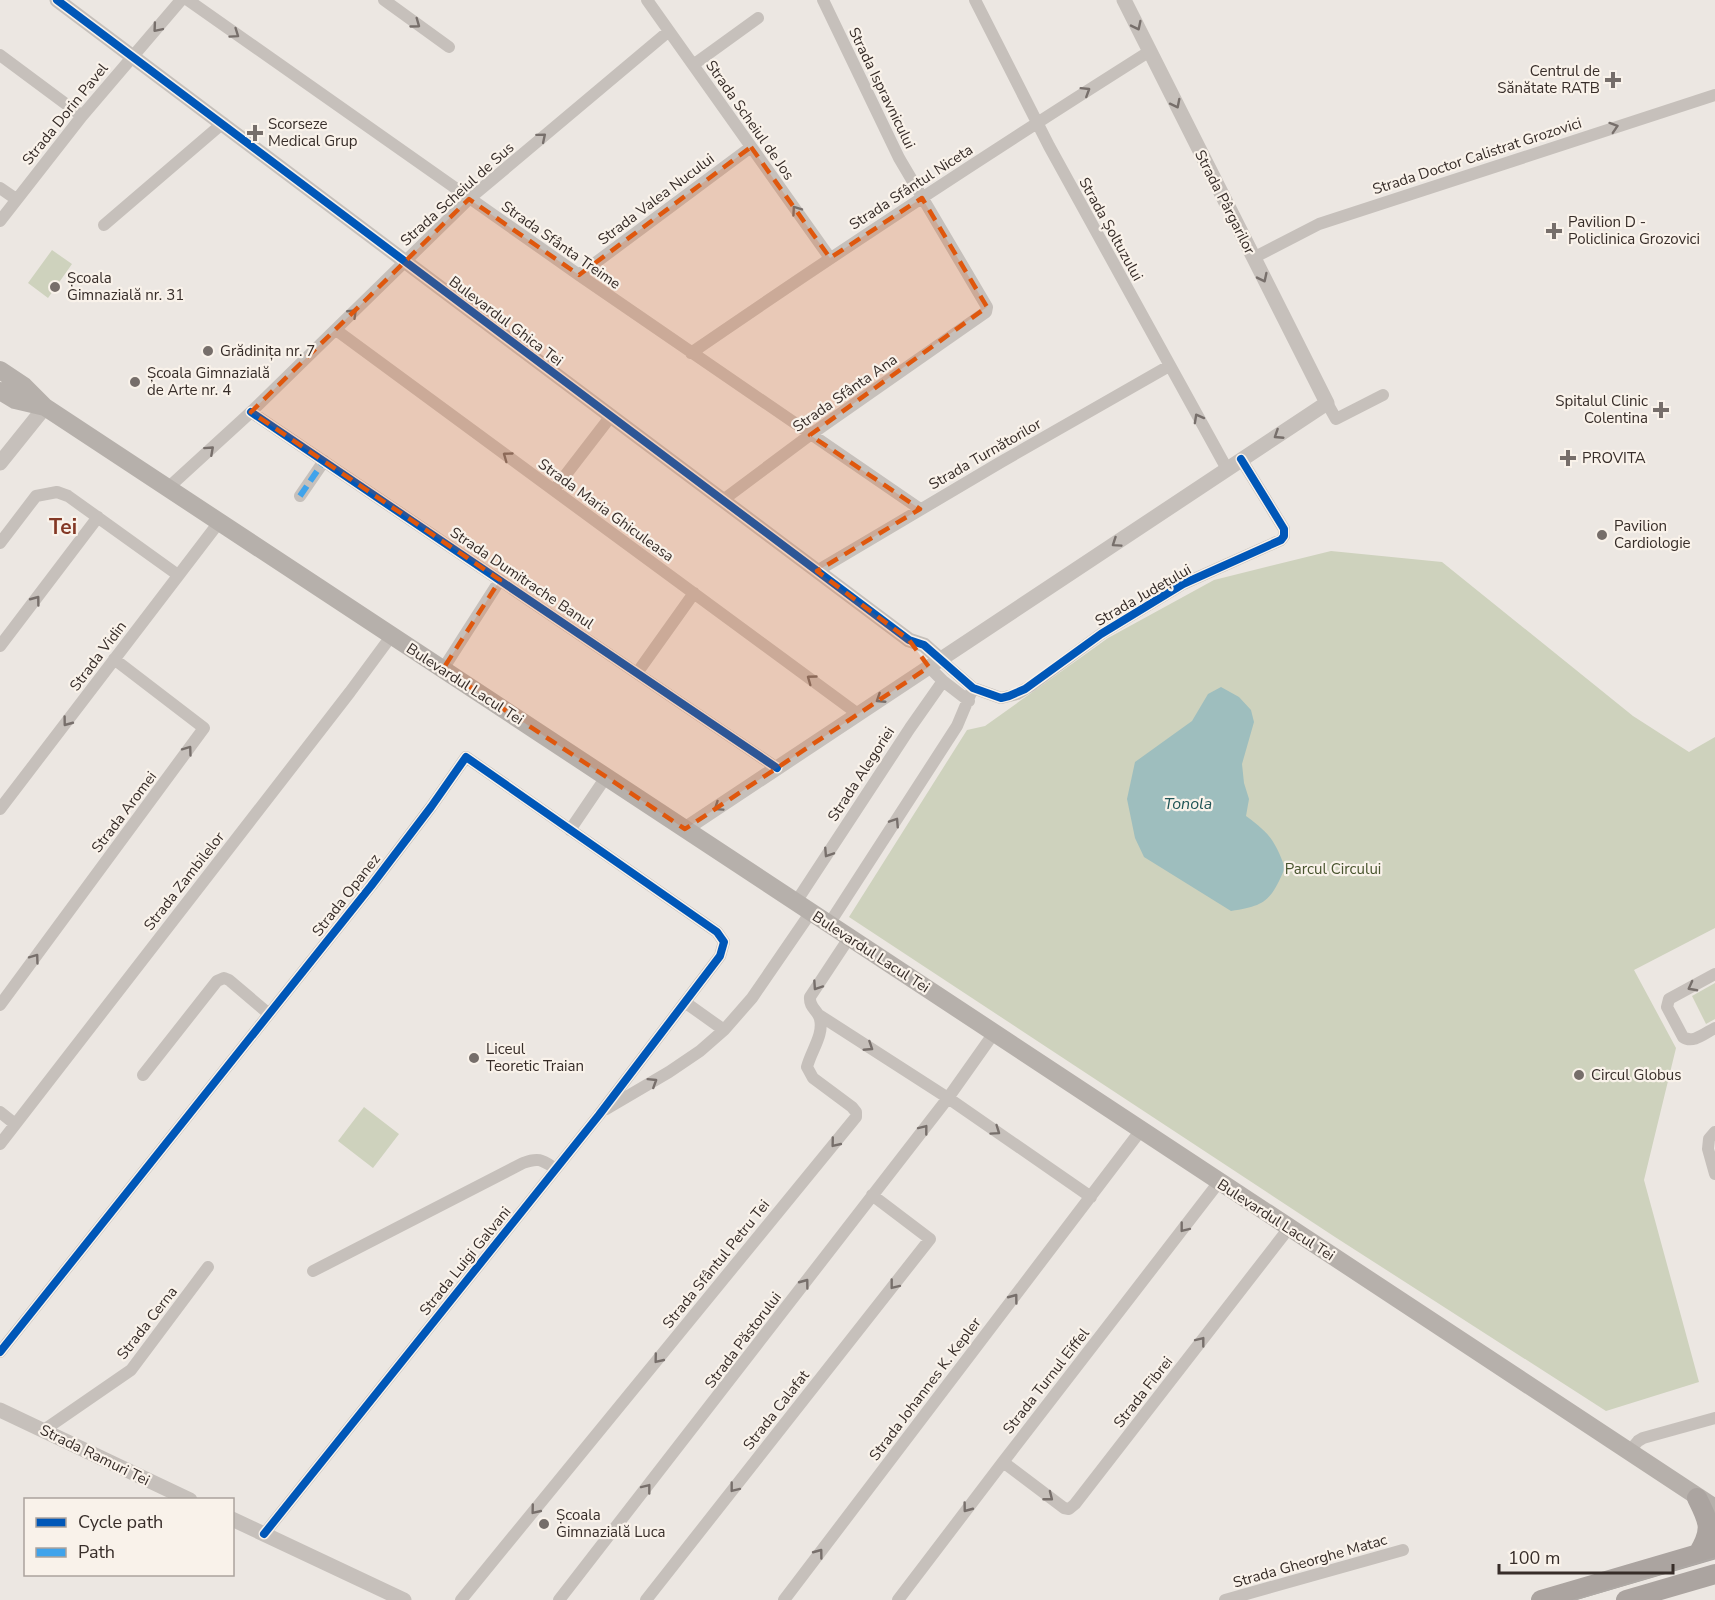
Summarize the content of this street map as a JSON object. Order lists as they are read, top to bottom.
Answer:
{
  "streets": {
    "main road": ["Bulevardul Lacul Tei"],
    "street": [
      "Strada Ispravnicului",
      "Strada Dorin Pavel",
      "Strada Scheiul de Jos",
      "Strada Doctor Calistrat Grozovici",
      "Strada Sfântul Niceta",
      "Strada Scheiul de Sus",
      "Strada Valea Nucului",
      "Strada Pârgarilor",
      "Strada Șoltuzului",
      "Strada Sfânta Treime",
      "Bulevardul Ghica Tei",
      "Strada Sfânta Ana",
      "Strada Turnătorilor",
      "Strada Maria Ghiculeasa",
      "Strada Dumitrache Banul",
      "Strada Județului",
      "Strada Vidin",
      "Strada Alegoriei",
      "Strada Aromei",
      "Strada Zambilelor",
      "Strada Opanez",
      "Strada Luigi Galvani",
      "Strada Sfântul Petru Tei",
      "Strada Cerna",
      "Strada Păstorului",
      "Strada Turnul Eiffel",
      "Strada Johannes K. Kepler",
      "Strada Fibrei",
      "Strada Calafat",
      "Strada Ramuri Tei",
      "Strada Gheorghe Matac"
    ]
  },
  "crossings": [
    ["Strada Ispravnicului", "Strada Sfântul Niceta"],
    ["Strada Ispravnicului", "Strada Sfânta Ana"],
    ["Strada Dorin Pavel", "Bulevardul Ghica Tei"],
    ["Strada Scheiul de Jos", "Strada Sfântul Niceta"],
    ["Strada Scheiul de Jos", "Strada Scheiul de Sus"],
    ["Strada Scheiul de Jos", "Strada Valea Nucului"],
    ["Strada Doctor Calistrat Grozovici", "Strada Pârgarilor"],
    ["Strada Sfântul Niceta", "Strada Pârgarilor"],
    ["Strada Sfântul Niceta", "Strada Șoltuzului"],
    ["Strada Sfântul Niceta", "Strada Sfânta Treime"],
    ["Strada Scheiul de Sus", "Strada Sfânta Treime"],
    ["Strada Scheiul de Sus", "Bulevardul Ghica Tei"],
    ["Strada Scheiul de Sus", "Strada Maria Ghiculeasa"],
    ["Strada Scheiul de Sus", "Strada Dumitrache Banul"],
    ["Strada Scheiul de Sus", "Bulevardul Lacul Tei"],
    ["Strada Valea Nucului", "Strada Sfânta Treime"],
    ["Strada Șoltuzului", "Strada Turnătorilor"],
    ["Strada Sfânta Treime", "Strada Sfânta Ana"],
    ["Strada Sfânta Treime", "Strada Turnătorilor"],
    ["Bulevardul Ghica Tei", "Strada Sfânta Ana"],
    ["Bulevardul Ghica Tei", "Strada Turnătorilor"],
    ["Strada Vidin", "Bulevardul Lacul Tei"],
    ["Strada Vidin", "Strada Aromei"],
    ["Bulevardul Lacul Tei", "Strada Alegoriei"],
    ["Bulevardul Lacul Tei", "Strada Zambilelor"],
    ["Bulevardul Lacul Tei", "Strada Luigi Galvani"],
    ["Bulevardul Lacul Tei", "Strada Sfântul Petru Tei"],
    ["Bulevardul Lacul Tei", "Strada Păstorului"],
    ["Bulevardul Lacul Tei", "Strada Turnul Eiffel"],
    ["Bulevardul Lacul Tei", "Strada Johannes K. Kepler"],
    ["Bulevardul Lacul Tei", "Strada Fibrei"],
    ["Strada Alegoriei", "Strada Luigi Galvani"],
    ["Strada Opanez", "Strada Luigi Galvani"],
    ["Strada Cerna", "Strada Ramuri Tei"],
    ["Strada Păstorului", "Strada Calafat"],
    ["Strada Turnul Eiffel", "Strada Fibrei"]
  ],
  "one_way": [
    "Strada Scheiul de Jos",
    "Strada Doctor Calistrat Grozovici",
    "Strada Scheiul de Sus",
    "Strada Pârgarilor",
    "Strada Sfânta Treime",
    "Strada Maria Ghiculeasa",
    "Strada Sfântul Petru Tei",
    "Strada Păstorului",
    "Strada Turnul Eiffel",
    "Strada Johannes K. Kepler",
    "Strada Fibrei",
    "Strada Calafat"
  ],
  "districts": ["Tei"],
  "water": ["Tonola"],
  "parks": ["Parcul Circului"],
  "places": {
    "health": [
      "Centrul de Sănătate RATB",
      "Scorseze Medical Grup",
      "Pavilion D - Policlinica Grozovici",
      "Spitalul Clinic Colentina",
      "PROVITA"
    ],
    "other": [
      "Școala Gimnazială nr. 31",
      "Grădinița nr. 7",
      "Școala Gimnazială de Arte nr. 4",
      "Pavilion Cardiologie",
      "Liceul Teoretic Traian",
      "Circul Globus",
      "Școala Gimnazială Luca"
    ]
  },
  "legend": ["Cycle path", "Path"],
  "scale_bar": "100 m"
}
